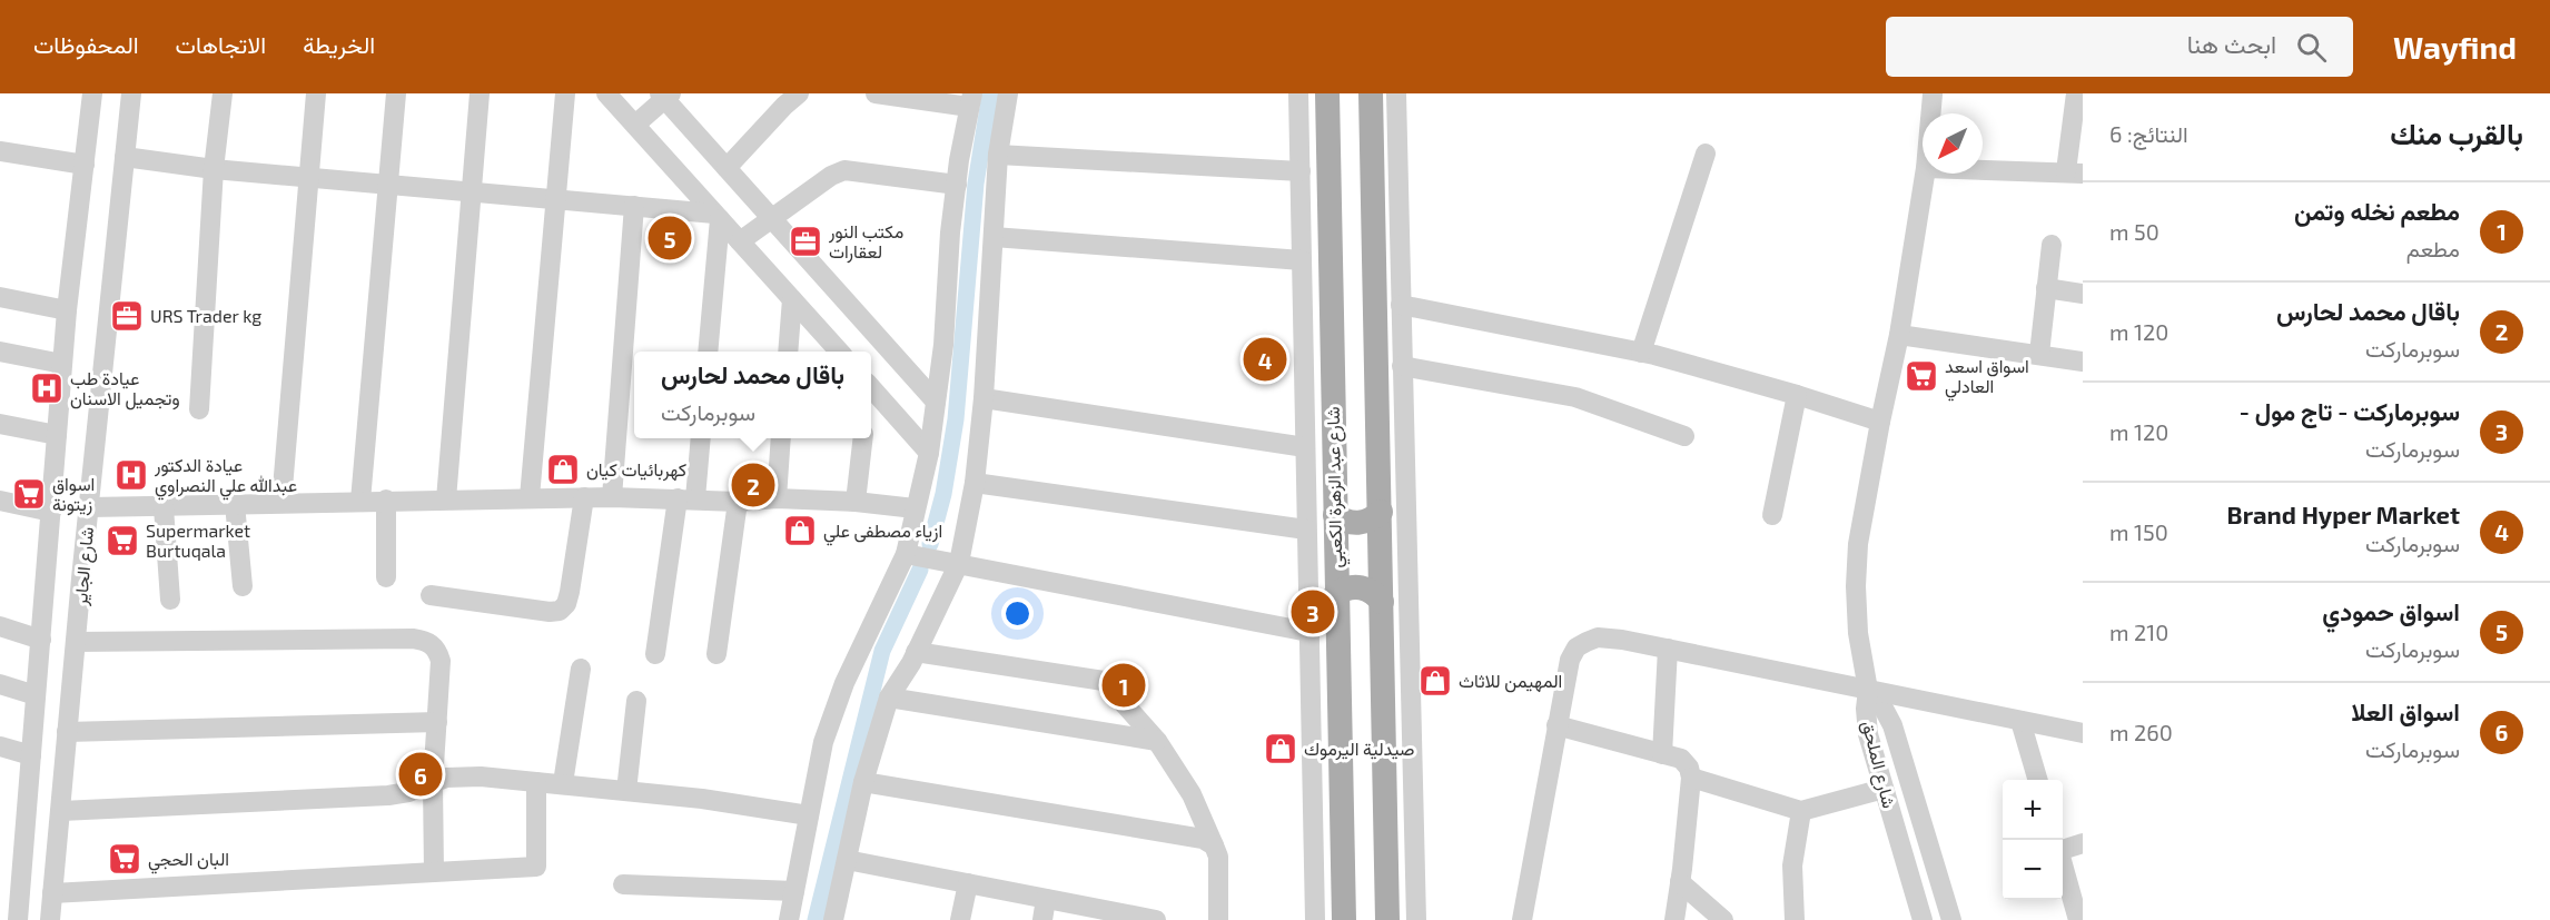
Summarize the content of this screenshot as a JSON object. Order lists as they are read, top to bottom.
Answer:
{
  "streets": {
    "main road": ["شارع عبد الزهرة الكعبي"],
    "street": ["شارع الجاير", "شارع الملحق"]
  },
  "places": {
    "office": ["مكتب النور لعقارات", "URS Trader kg"],
    "supermarket": [
      "اسواق اسعد العادلي",
      "اسواق زيتونة",
      "Supermarket Burtuqala",
      "البان الحجي"
    ],
    "hospital": ["عيادة طب وتجميل الاسنان", "عيادة الدكتور عبدالله علي النصراوي"],
    "shop": [
      "كهربائيات كيان",
      "ازياء مصطفى علي",
      "المهيمن للاثاث",
      "صيدلية اليرموك"
    ]
  },
  "north": "bottom left",
  "page": {
    "header": "Wayfind",
    "search": "ابحث هنا",
    "nav": ["الخريطة", "الاتجاهات", "المحفوظات"],
    "heading": ["بالقرب منك", "النتائج: 6"],
    "list": [
      {
        "mark": "1",
        "name": "مطعم نخله وتمن",
        "note": "مطعم",
        "value": "50 m"
      },
      {
        "mark": "2",
        "name": "باقال محمد لحارس",
        "note": "سوبرماركت",
        "value": "120 m"
      },
      {
        "mark": "3",
        "name": "سوبرماركت - تاج مول -",
        "note": "سوبرماركت",
        "value": "120 m"
      },
      {
        "mark": "4",
        "name": "Brand Hyper Market",
        "note": "سوبرماركت",
        "value": "150 m"
      },
      {
        "mark": "5",
        "name": "اسواق حمودي",
        "note": "سوبرماركت",
        "value": "210 m"
      },
      {
        "mark": "6",
        "name": "اسواق العلا",
        "note": "سوبرماركت",
        "value": "260 m"
      }
    ],
    "pins": [
      "5",
      "4",
      "2",
      "3",
      "1",
      "6"
    ],
    "popup": ["باقال محمد لحارس", "سوبرماركت"],
    "map_buttons": ["+", "−"]
  }
}
